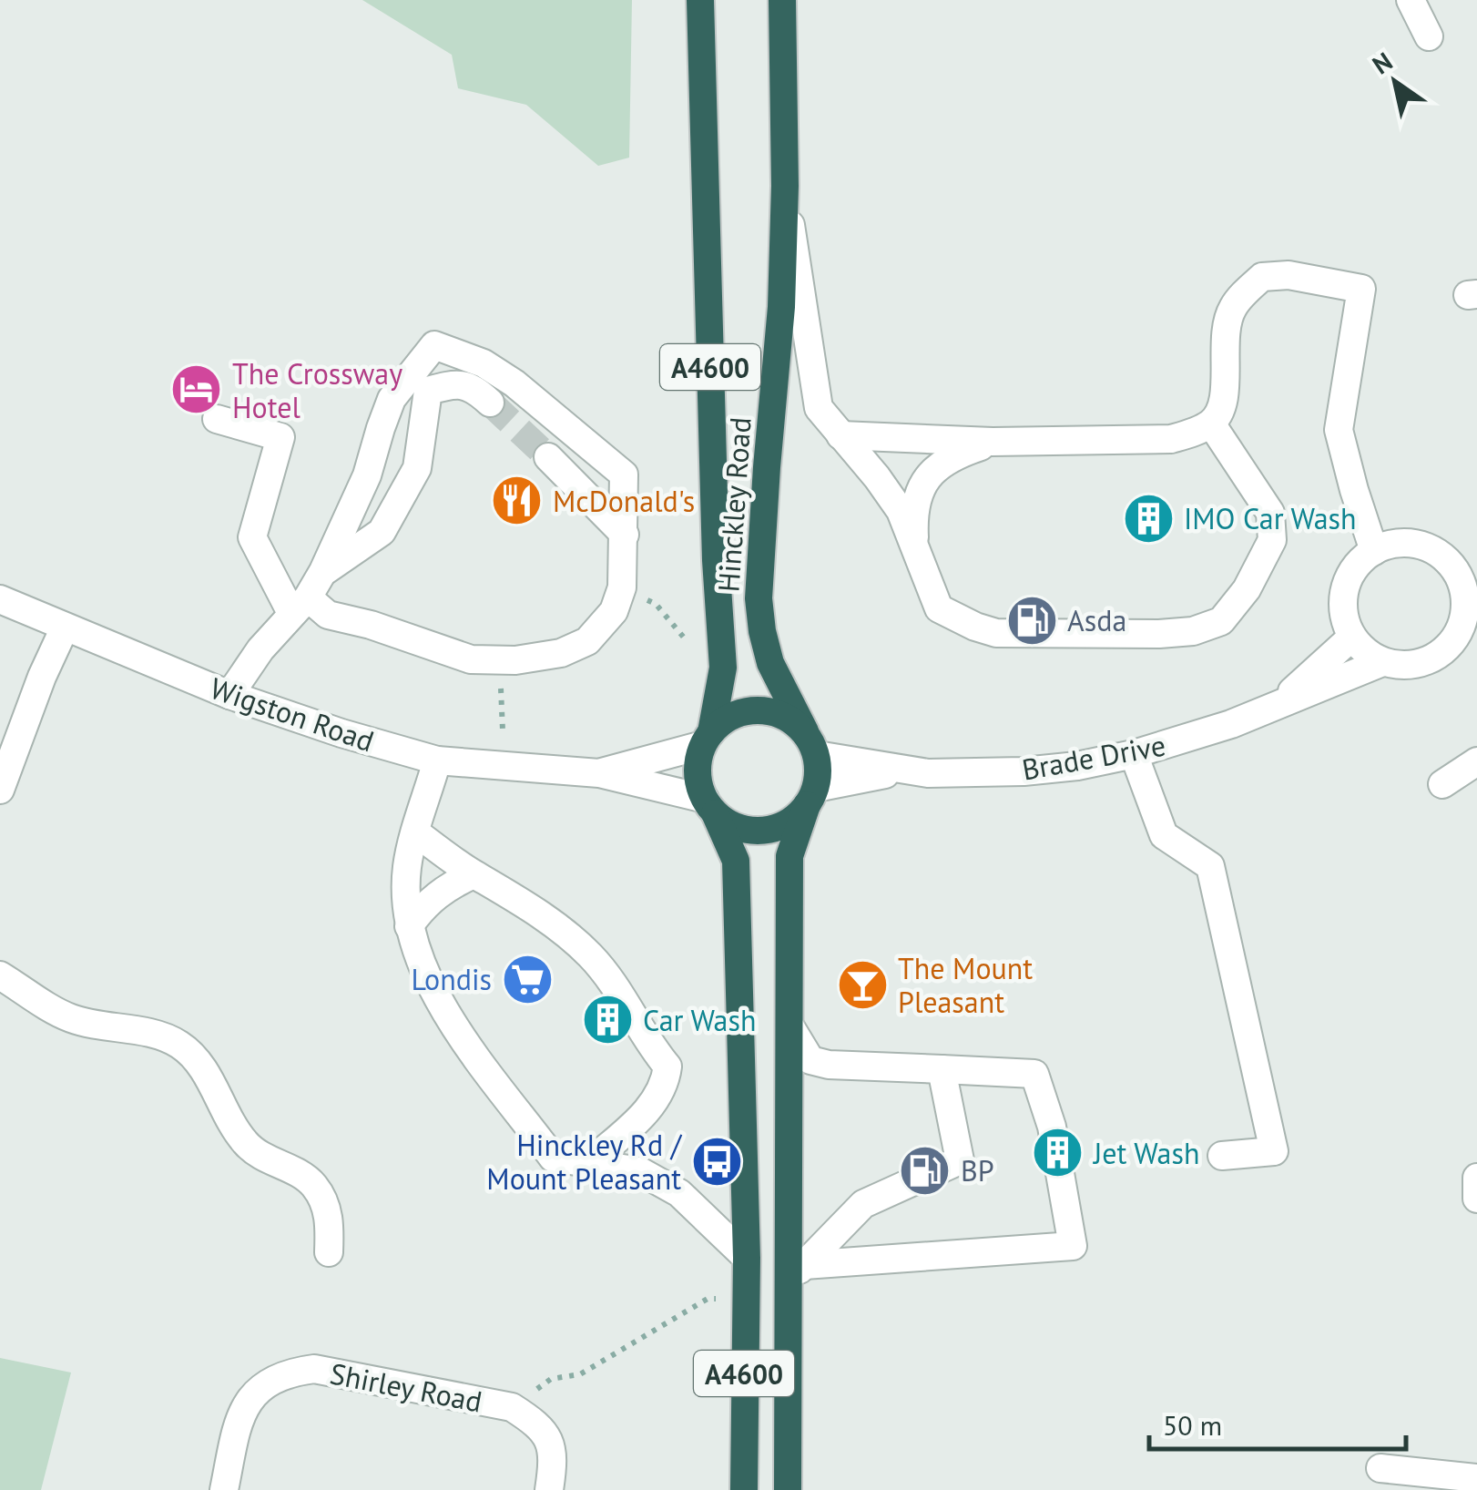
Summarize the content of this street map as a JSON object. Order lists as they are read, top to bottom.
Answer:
{
  "streets": {
    "highway": ["A4600", "Hinckley Road"],
    "street": ["Wigston Road", "Brade Drive", "Shirley Road"]
  },
  "crossings": [
    ["A4600", "Hinckley Road"],
    ["A4600", "Wigston Road"],
    ["A4600", "Brade Drive"],
    ["Hinckley Road", "Wigston Road"],
    ["Hinckley Road", "Brade Drive"],
    ["Wigston Road", "Brade Drive"]
  ],
  "places": {
    "hotel": ["The Crossway Hotel"],
    "restaurant": ["McDonald's"],
    "building": ["IMO Car Wash", "Car Wash", "Jet Wash"],
    "fuel station": ["Asda", "BP"],
    "supermarket": ["Londis"],
    "bar": ["The Mount Pleasant"],
    "bus stop": ["Hinckley Rd / Mount Pleasant"]
  },
  "scale_bar": "50 m",
  "north": "top left"
}
